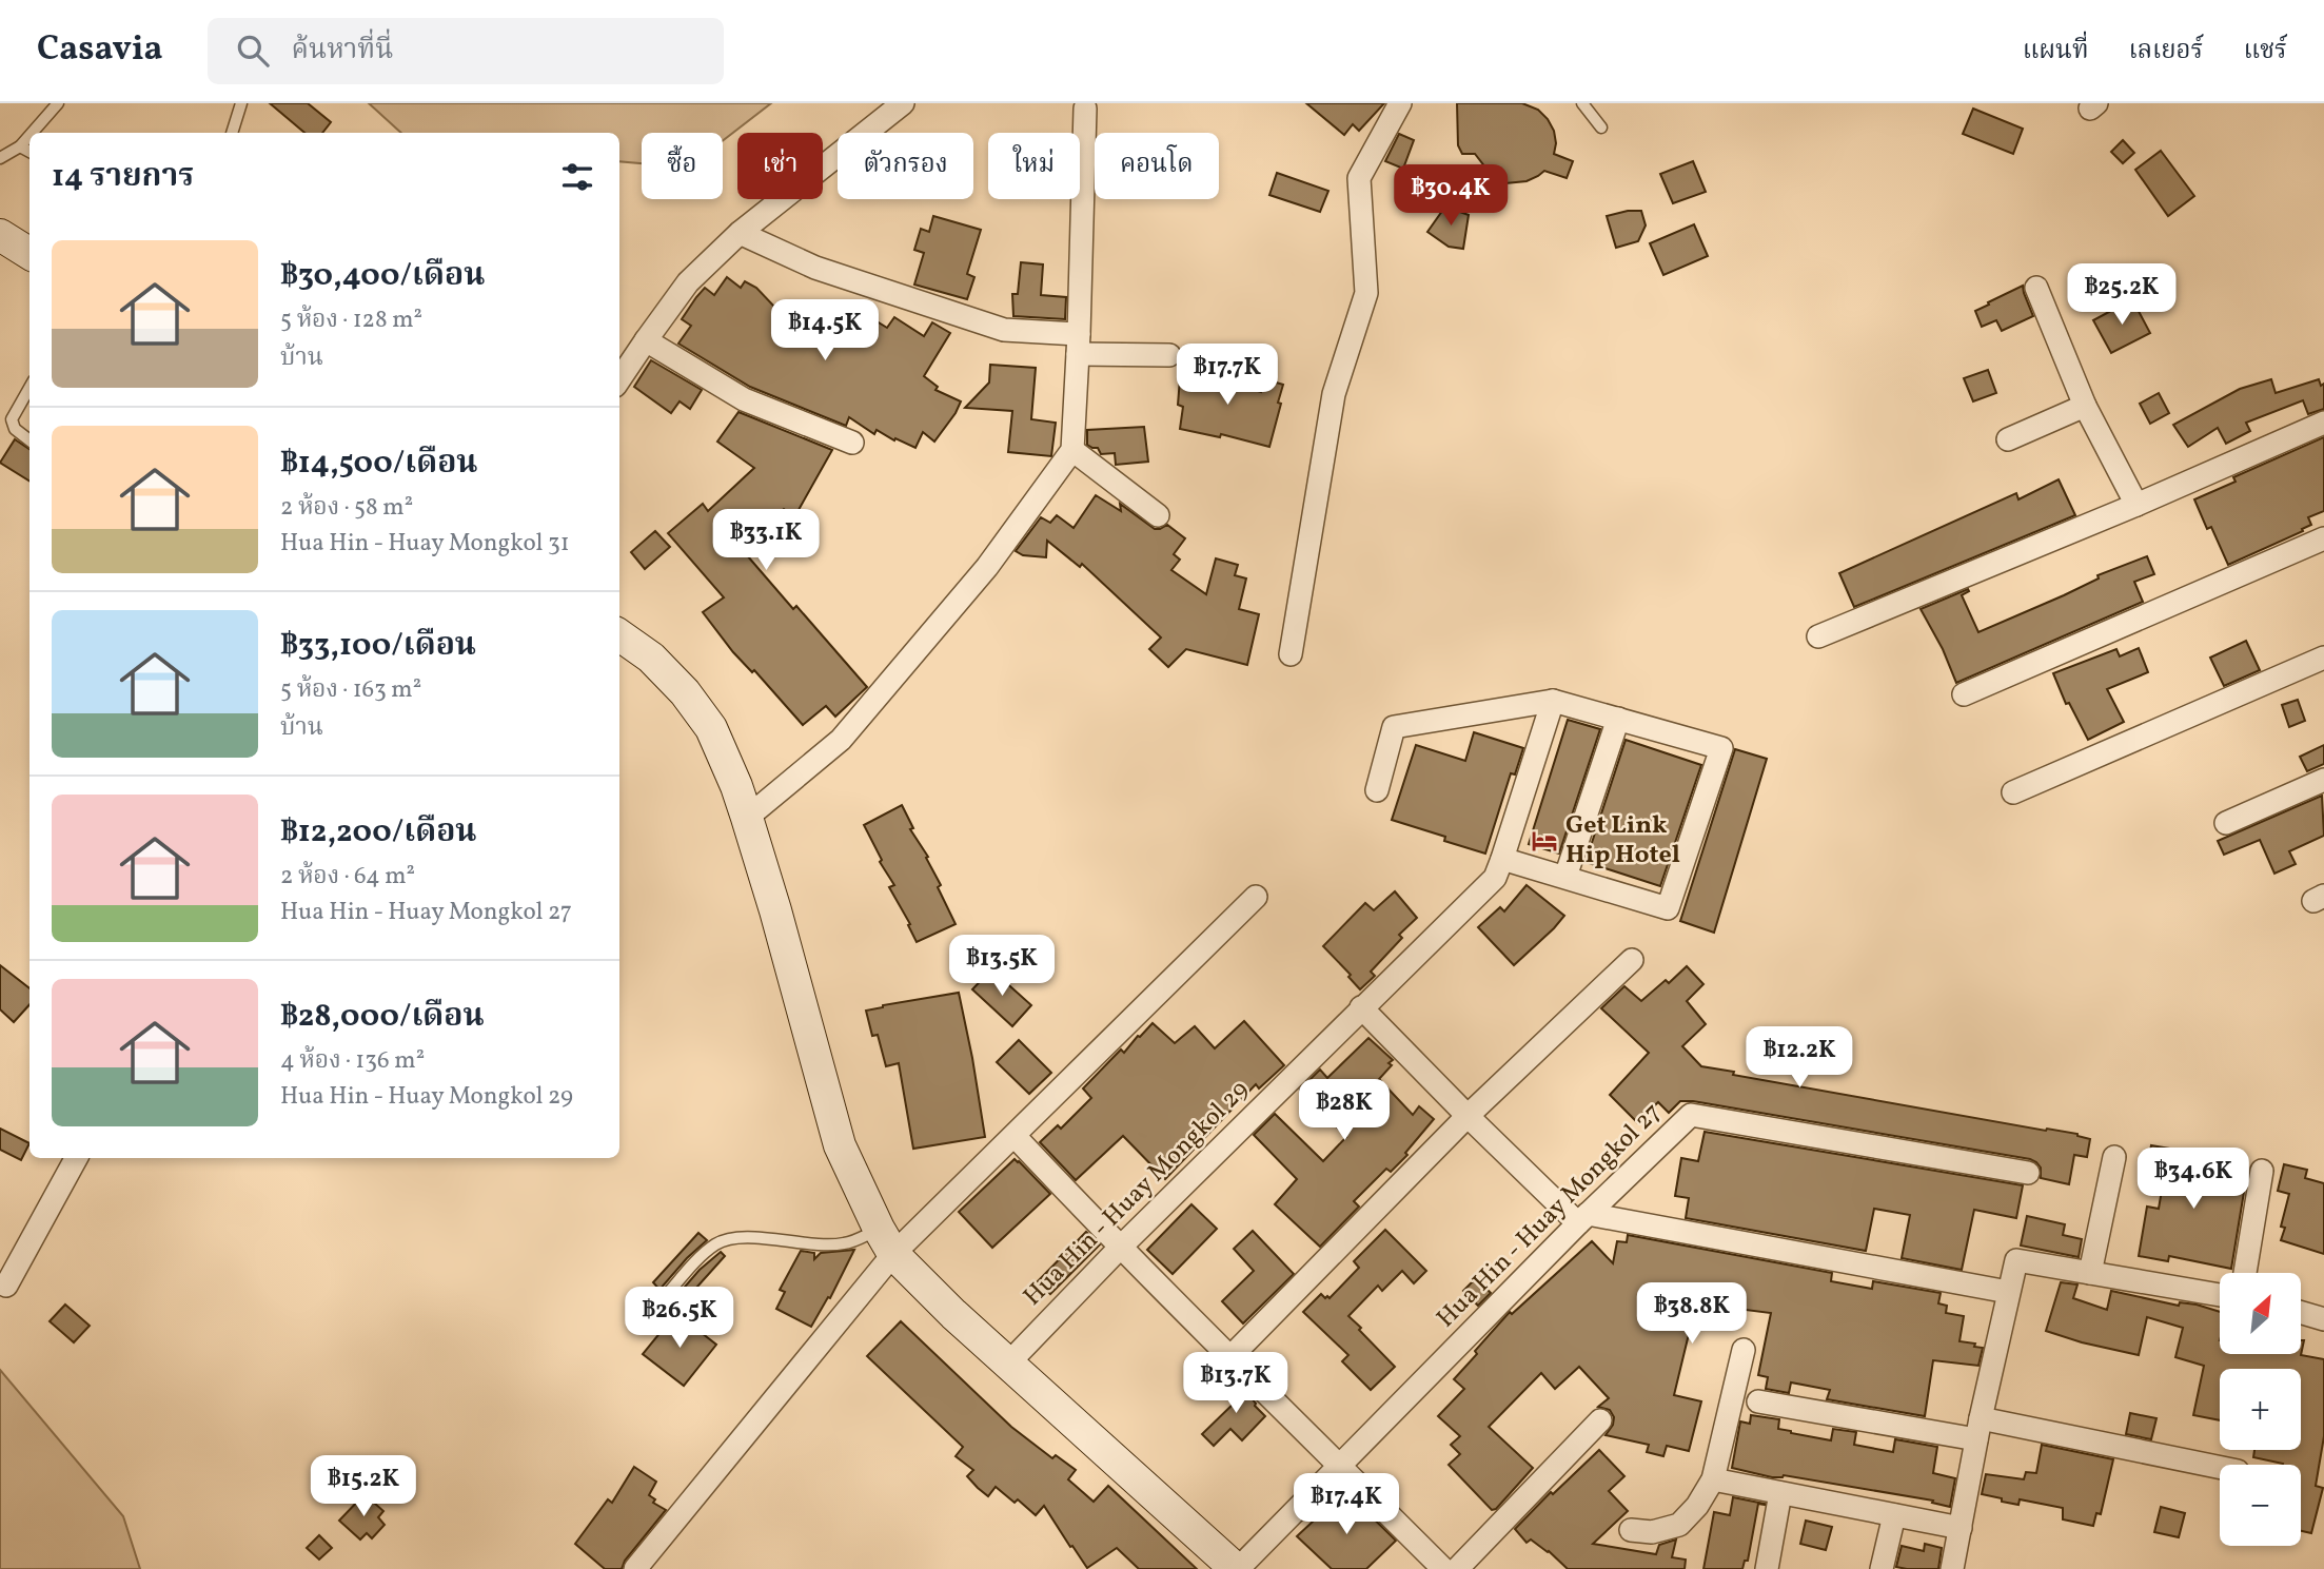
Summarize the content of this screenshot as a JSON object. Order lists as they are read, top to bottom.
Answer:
{
  "streets": {
    "street": ["Hua Hin - Huay Mongkol 29", "Hua Hin - Huay Mongkol 27"]
  },
  "places": {
    "hotel": ["Get Link Hip Hotel"]
  },
  "north": "top right",
  "page": {
    "header": "Casavia",
    "search": "ค้นหาที่นี่",
    "nav": ["แผนที่", "เลเยอร์", "แชร์"],
    "chip": [
      "ซื้อ",
      "เช่า",
      "ตัวกรอง",
      "ใหม่",
      "คอนโด"
    ],
    "heading": "14 รายการ",
    "price": [
      "฿30.4K",
      "฿25.2K",
      "฿14.5K",
      "฿17.7K",
      "฿33.1K",
      "฿13.5K",
      "฿12.2K",
      "฿28K",
      "฿34.6K",
      "฿38.8K",
      "฿26.5K",
      "฿13.7K",
      "฿15.2K",
      "฿17.4K"
    ],
    "list": [
      {
        "name": "฿30,400/เดือน",
        "note": "5 ห้อง · 128 m² · บ้าน"
      },
      {
        "name": "฿14,500/เดือน",
        "note": "2 ห้อง · 58 m² · Hua Hin - Huay Mongkol 31"
      },
      {
        "name": "฿33,100/เดือน",
        "note": "5 ห้อง · 163 m² · บ้าน"
      },
      {
        "name": "฿12,200/เดือน",
        "note": "2 ห้อง · 64 m² · Hua Hin - Huay Mongkol 27"
      },
      {
        "name": "฿28,000/เดือน",
        "note": "4 ห้อง · 136 m² · Hua Hin - Huay Mongkol 29"
      }
    ],
    "map_buttons": ["+", "−"]
  }
}
